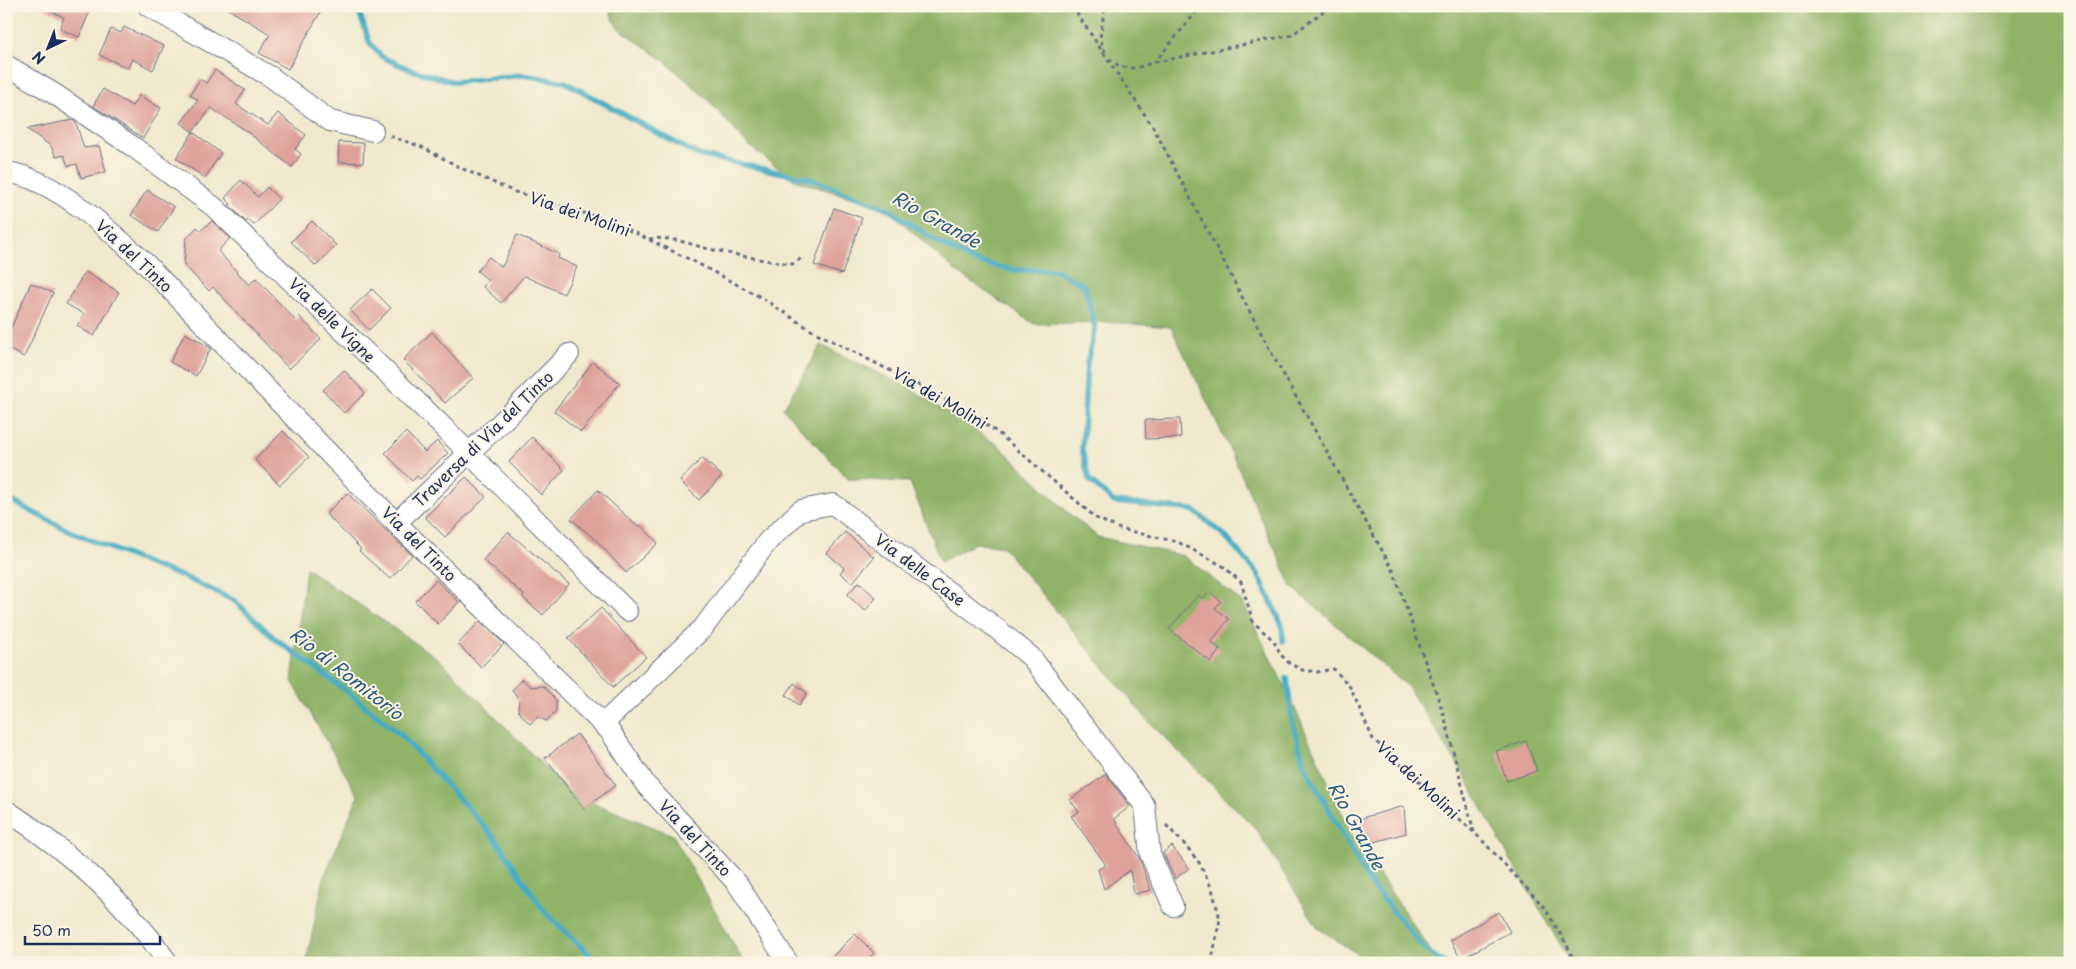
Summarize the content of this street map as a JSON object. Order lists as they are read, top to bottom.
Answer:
{
  "streets": {
    "street": [
      "Via del Tinto",
      "Via delle Vigne",
      "Traversa di Via del Tinto",
      "Via delle Case"
    ],
    "path": ["Via dei Molini"]
  },
  "crossings": [
    ["Via del Tinto", "Traversa di Via del Tinto"],
    ["Via del Tinto", "Via delle Case"],
    ["Via delle Vigne", "Traversa di Via del Tinto"]
  ],
  "water": ["Rio Grande", "Rio di Romitorio"],
  "scale_bar": "50 m",
  "north": "bottom left"
}
